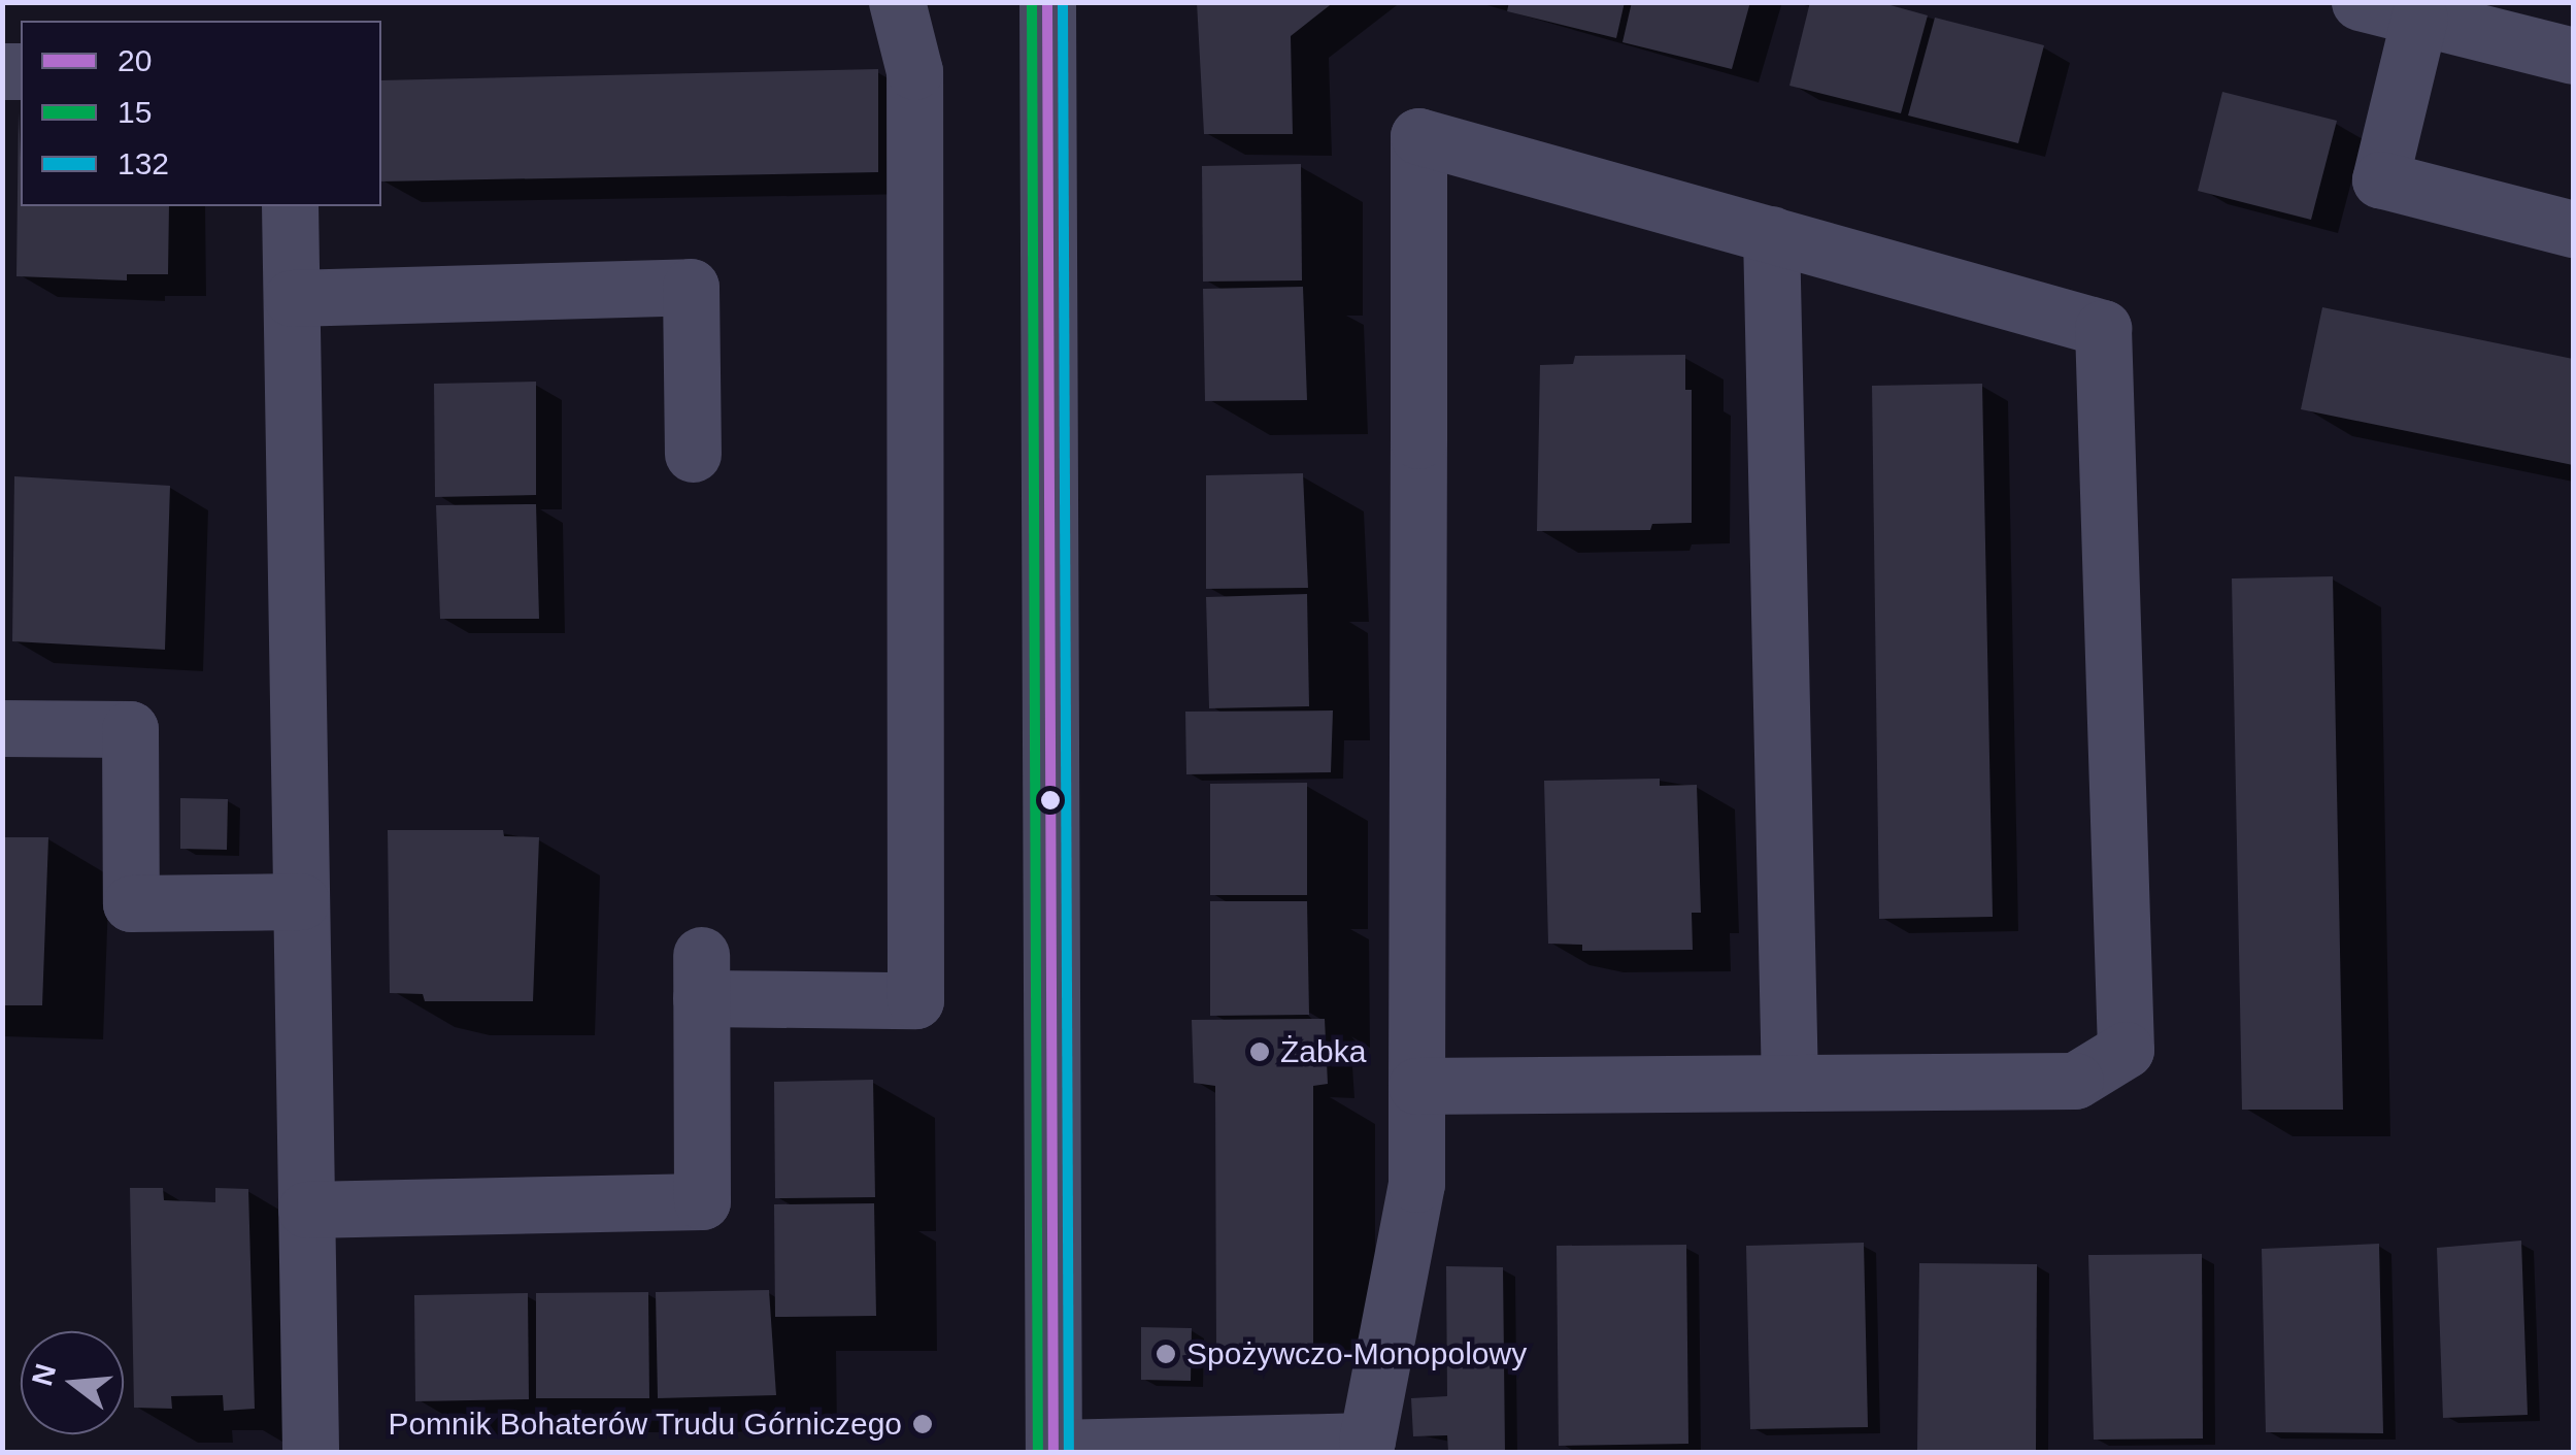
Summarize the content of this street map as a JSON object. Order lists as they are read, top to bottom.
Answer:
{
  "places": ["Żabka", "Spożywczo-Monopolowy", "Pomnik Bohaterów Trudu Górniczego"],
  "lines": ["transit line 20", "transit line 15", "transit line 132"],
  "legend": ["20", "15", "132"],
  "north": "left"
}
